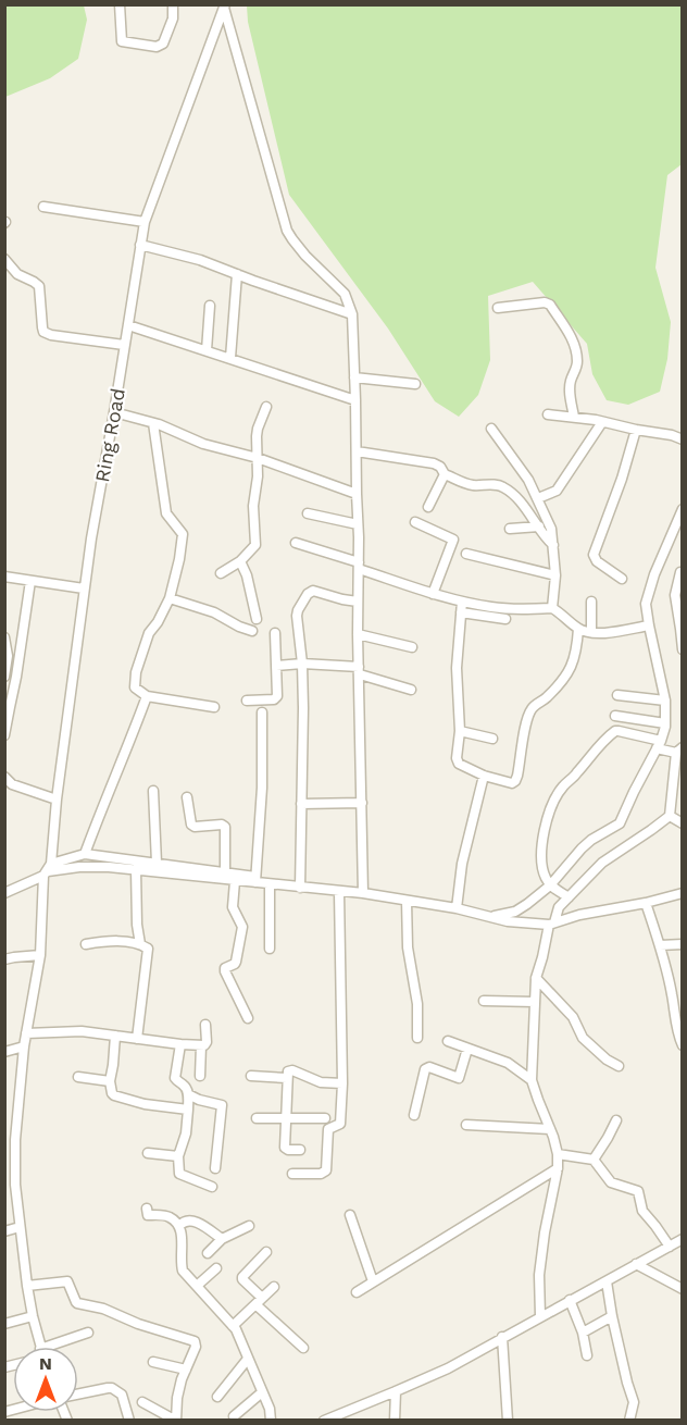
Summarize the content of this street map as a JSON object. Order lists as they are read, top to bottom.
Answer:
{
  "streets": {
    "street": ["Ring Road"]
  },
  "north": "top"
}
